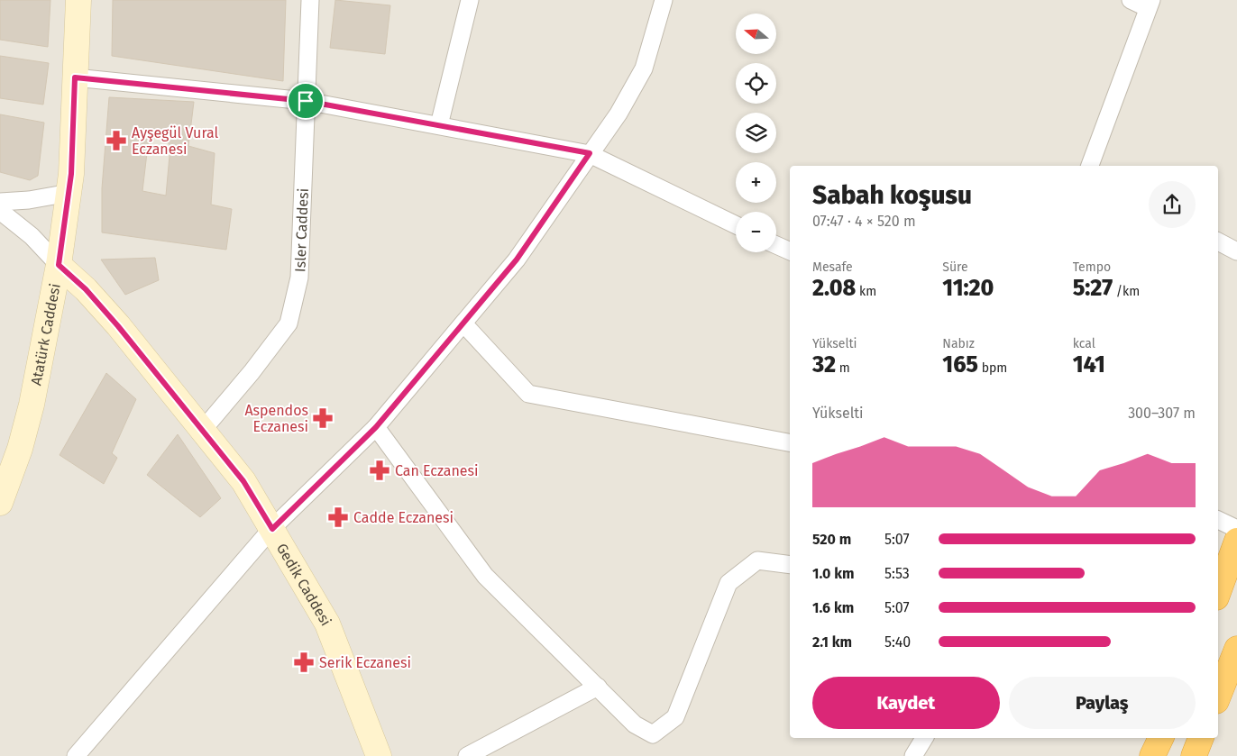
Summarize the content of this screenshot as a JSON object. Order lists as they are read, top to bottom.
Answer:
{
  "streets": {
    "street": ["Isler Caddesi", "Atatürk Caddesi", "Gedik Caddesi"]
  },
  "crossings": [
    ["Isler Caddesi", "Gedik Caddesi"],
    ["Atatürk Caddesi", "Gedik Caddesi"]
  ],
  "places": {
    "pharmacy": [
      "Ayşegül Vural Eczanesi",
      "Aspendos Eczanesi",
      "Can Eczanesi",
      "Cadde Eczanesi",
      "Serik Eczanesi"
    ]
  },
  "north": "left",
  "page": {
    "map_buttons": ["+", "−"],
    "heading": ["Sabah koşusu", "07:47 · 4 × 520 m"],
    "stats": [
      ["Mesafe", "2.08 km"],
      ["Süre", "11:20"],
      ["Tempo", "5:27 /km"],
      ["Yükselti", "32 m"],
      ["Nabız", "165 bpm"],
      ["kcal", "141"]
    ],
    "chart": ["Yükselti", "300–307 m"],
    "list": [
      {
        "name": "520 m",
        "note": "5:07"
      },
      {
        "name": "1.0 km",
        "note": "5:53"
      },
      {
        "name": "1.6 km",
        "note": "5:07"
      },
      {
        "name": "2.1 km",
        "note": "5:40"
      }
    ],
    "buttons": ["Kaydet", "Paylaş"]
  }
}
